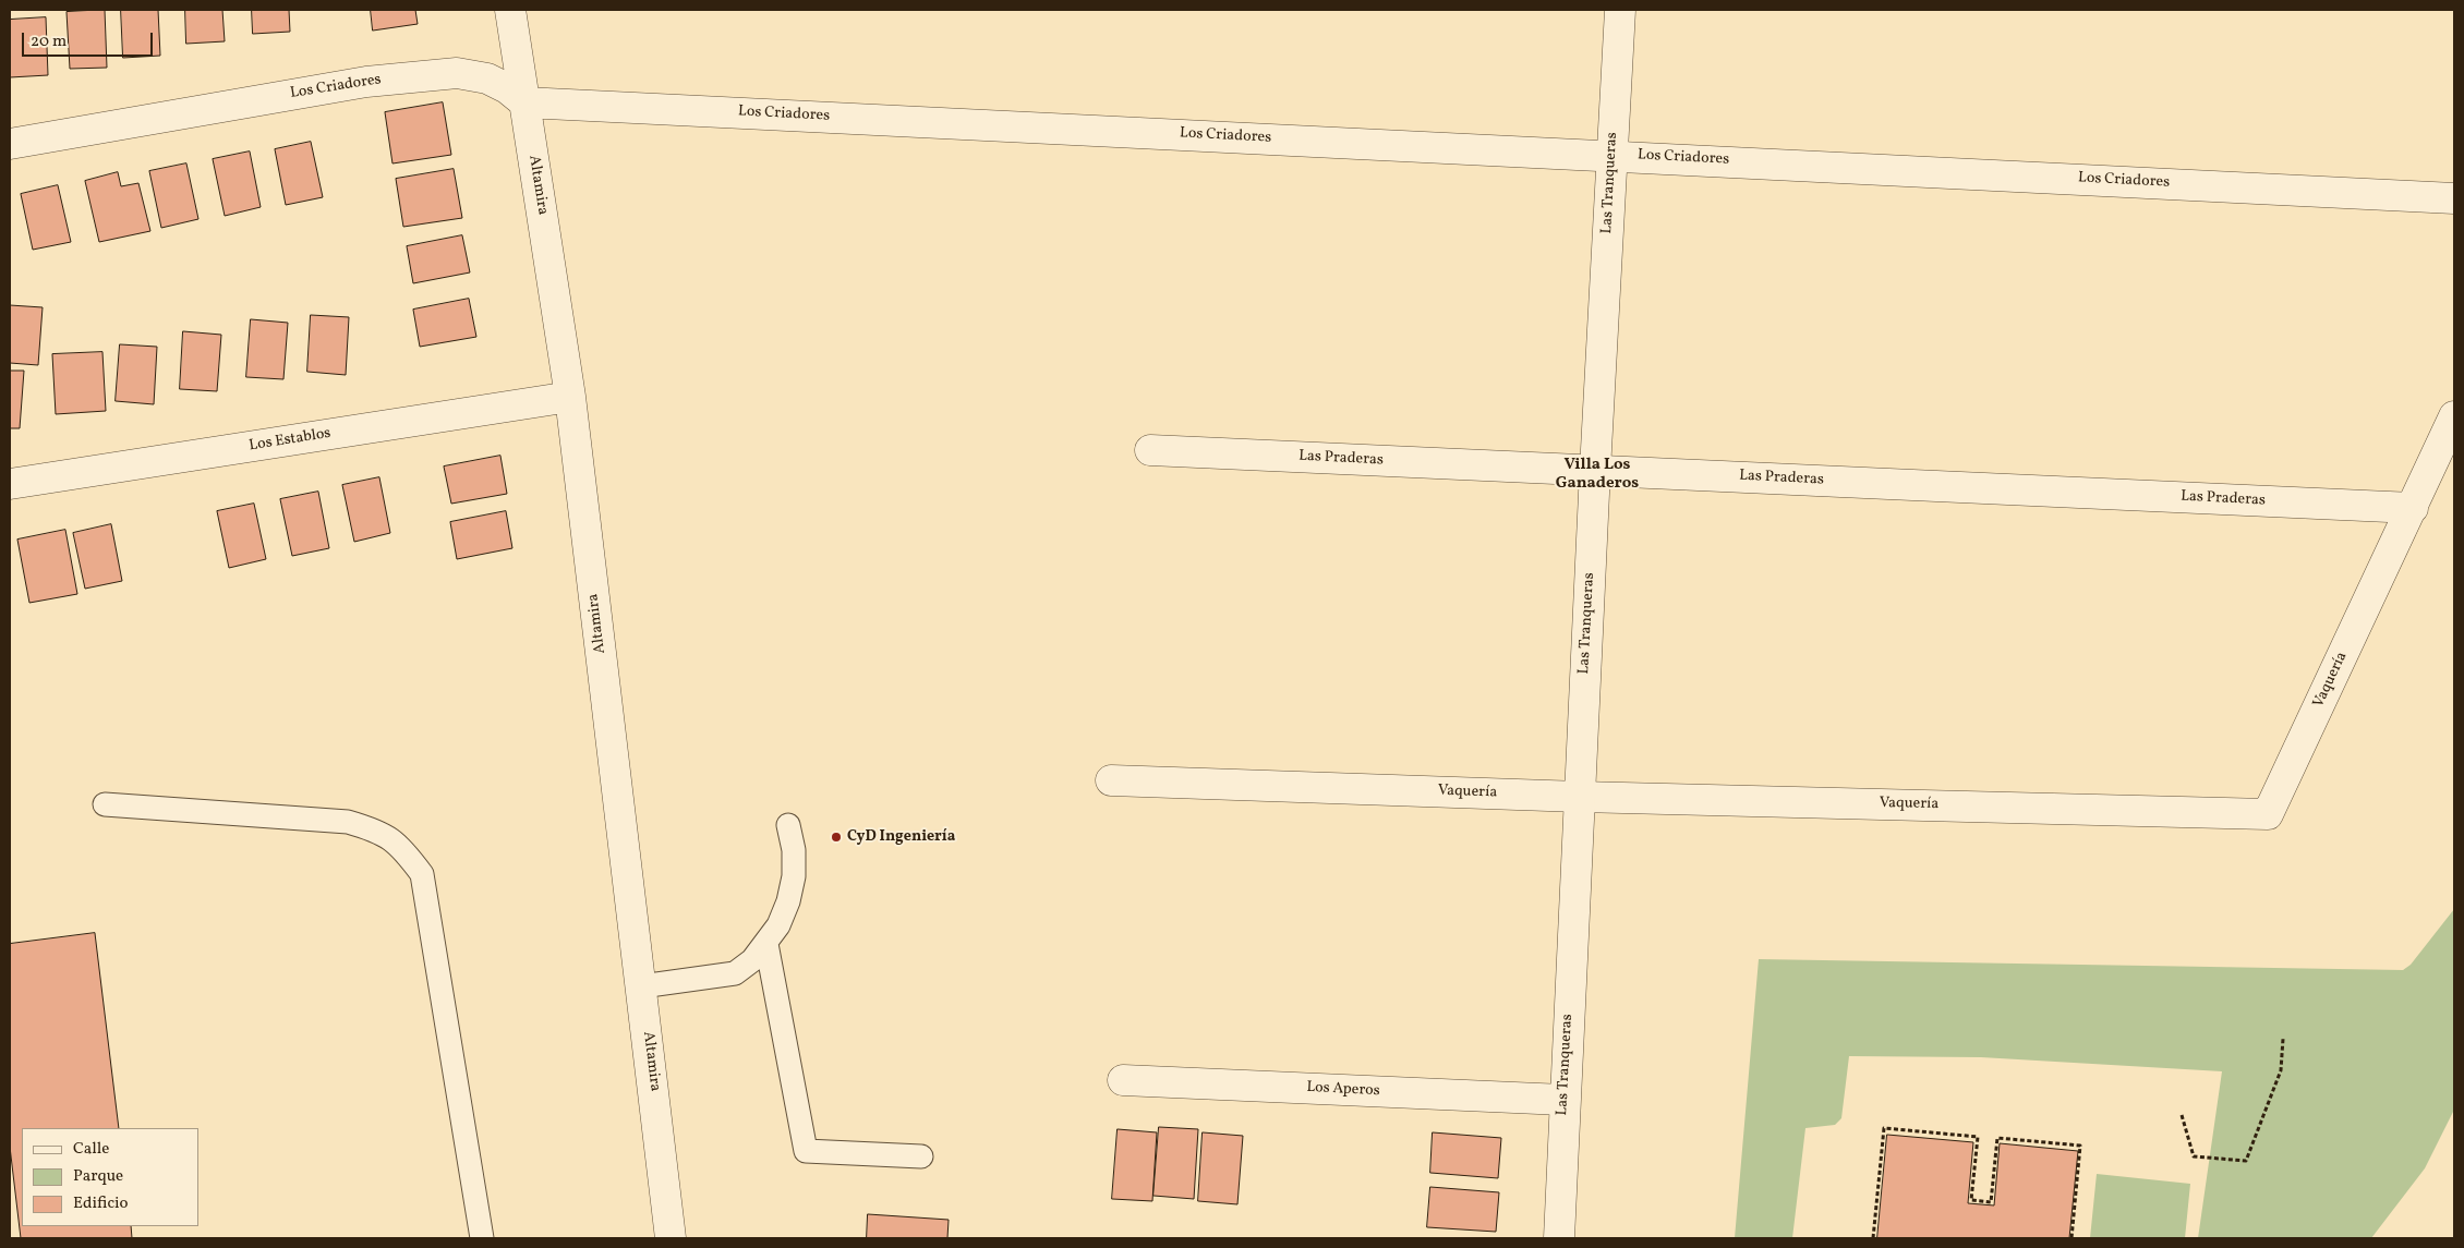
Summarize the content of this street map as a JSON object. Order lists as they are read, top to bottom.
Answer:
{
  "streets": {
    "street": [
      "Los Criadores",
      "Las Tranqueras",
      "Altamira",
      "Los Establos",
      "Las Praderas",
      "Vaquería",
      "Los Aperos"
    ]
  },
  "crossings": [
    ["Los Criadores", "Las Tranqueras"],
    ["Los Criadores", "Altamira"],
    ["Las Tranqueras", "Las Praderas"],
    ["Las Tranqueras", "Vaquería"],
    ["Las Tranqueras", "Los Aperos"],
    ["Altamira", "Los Establos"],
    ["Las Praderas", "Vaquería"]
  ],
  "districts": ["Villa Los Ganaderos"],
  "places": ["CyD Ingeniería"],
  "legend": ["Calle", "Parque", "Edificio"],
  "scale_bar": "20 m"
}
